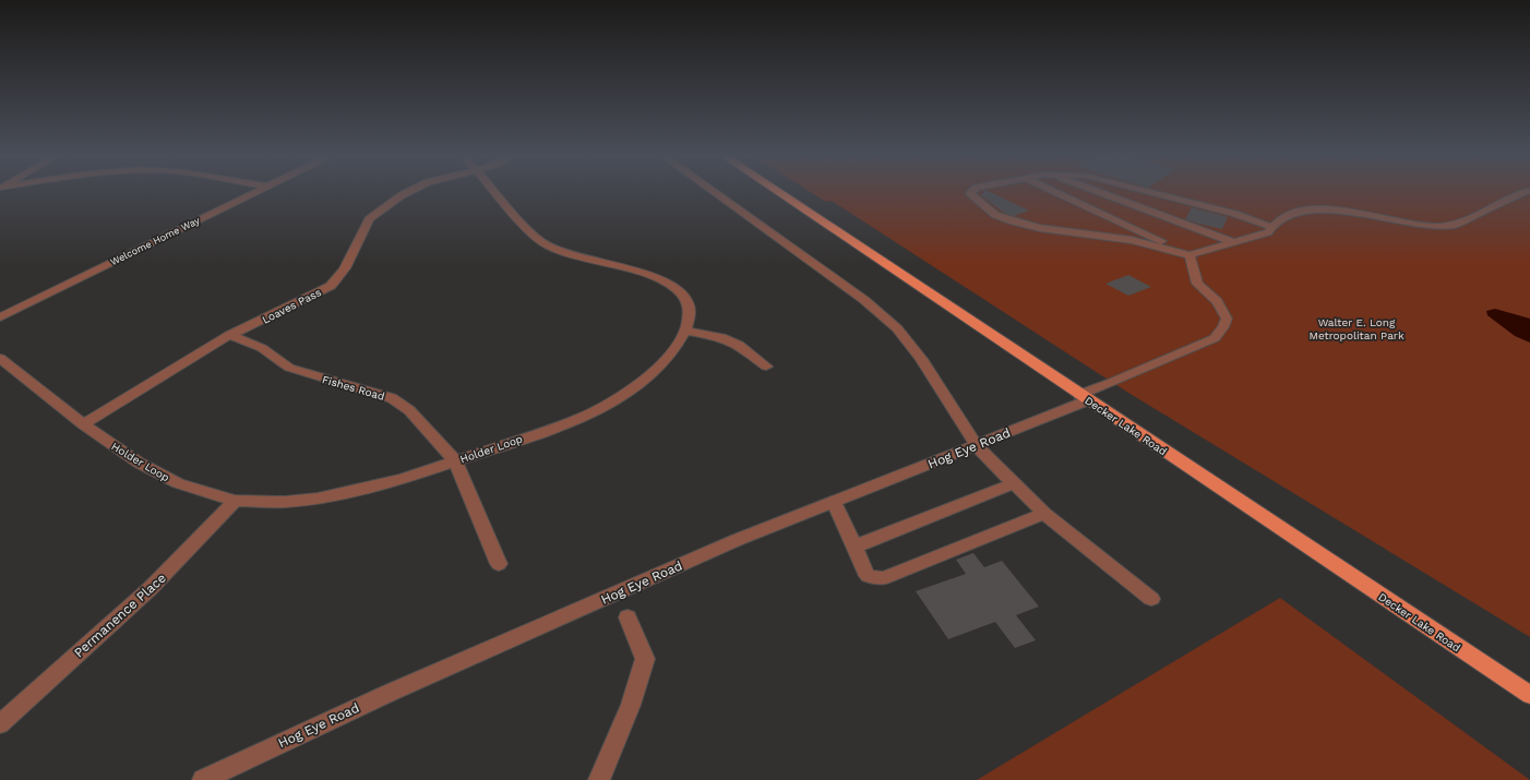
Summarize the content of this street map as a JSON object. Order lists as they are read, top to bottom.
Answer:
{
  "streets": {
    "main road": ["Decker Lake Road"],
    "street": [
      "Welcome Home Way",
      "Loaves Pass",
      "Fishes Road",
      "Holder Loop",
      "Hog Eye Road",
      "Permanence Place"
    ]
  },
  "crossings": [
    ["Loaves Pass", "Fishes Road"],
    ["Loaves Pass", "Holder Loop"],
    ["Fishes Road", "Holder Loop"],
    ["Decker Lake Road", "Hog Eye Road"],
    ["Holder Loop", "Permanence Place"]
  ],
  "parks": ["Walter E. Long Metropolitan Park"]
}
